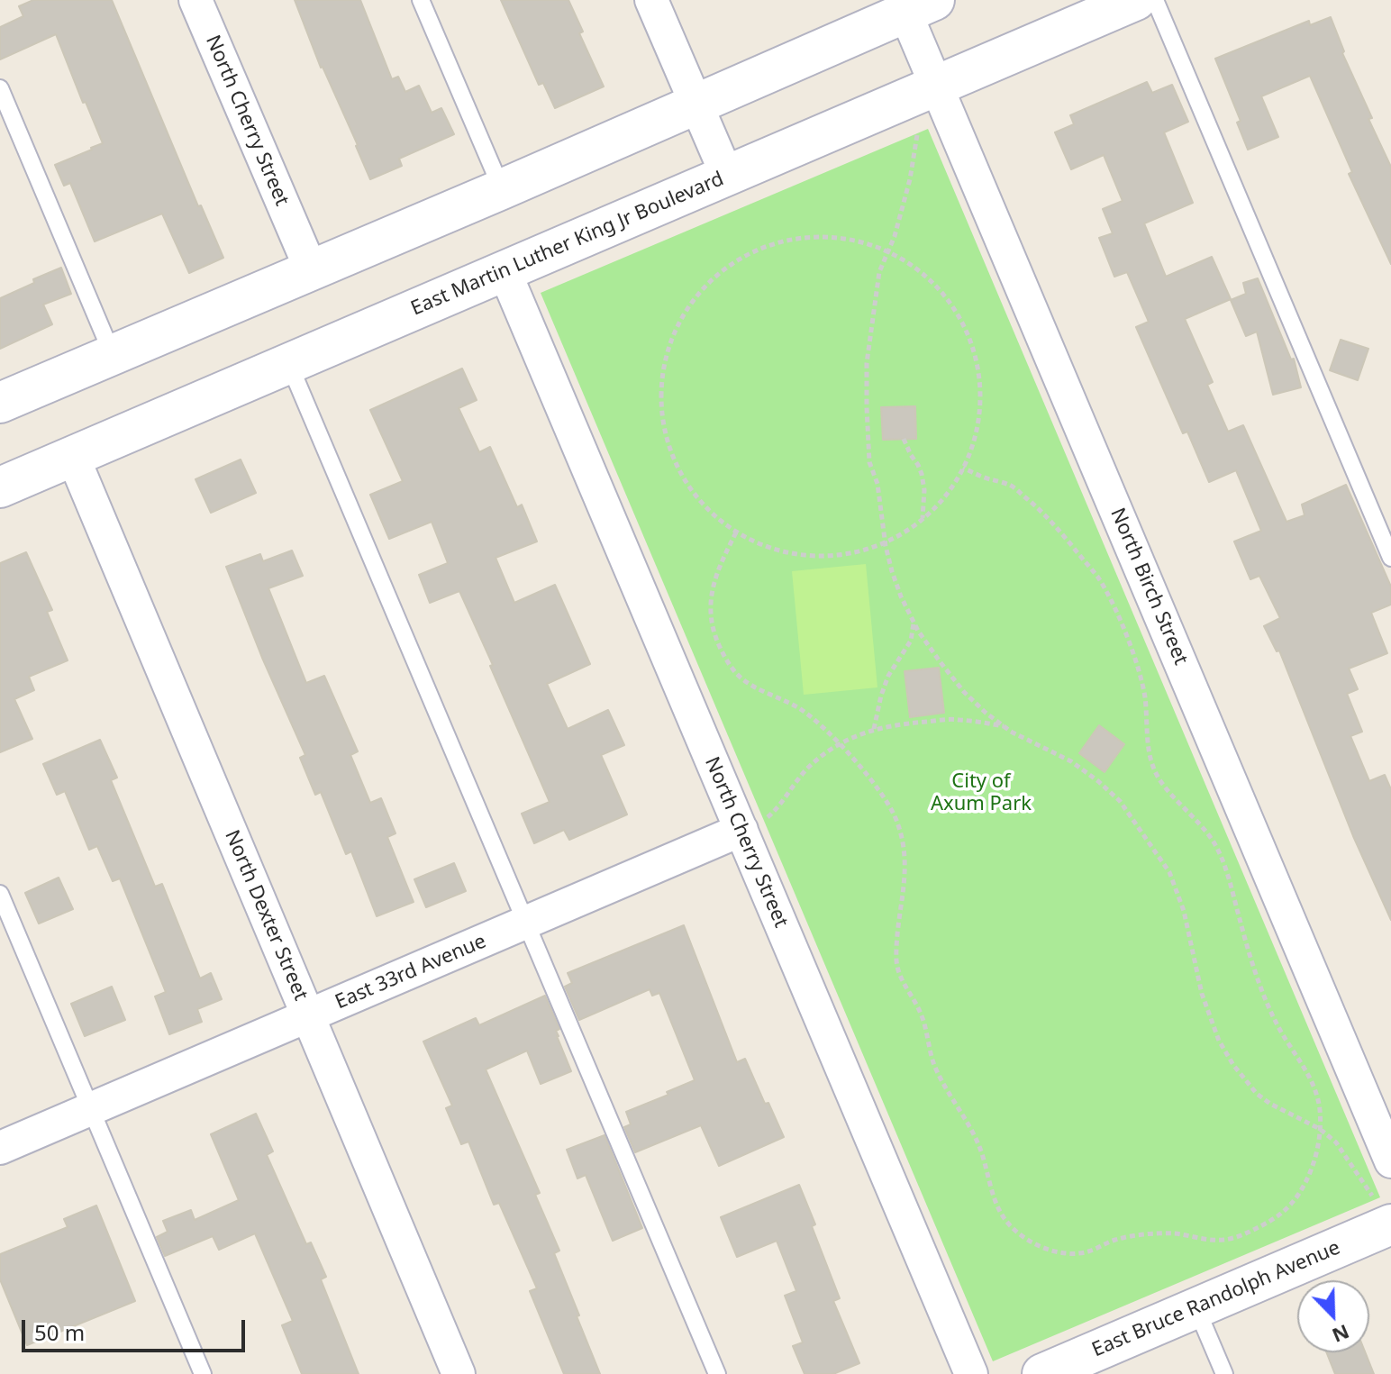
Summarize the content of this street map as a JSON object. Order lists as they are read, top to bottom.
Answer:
{
  "streets": {
    "main road": ["East Martin Luther King Jr Boulevard", "East Bruce Randolph Avenue"],
    "street": [
      "North Cherry Street",
      "North Birch Street",
      "North Dexter Street",
      "East 33rd Avenue"
    ]
  },
  "crossings": [
    ["North Cherry Street", "East Martin Luther King Jr Boulevard"],
    ["North Cherry Street", "East 33rd Avenue"],
    ["East Martin Luther King Jr Boulevard", "North Birch Street"],
    ["East Martin Luther King Jr Boulevard", "North Dexter Street"],
    ["North Dexter Street", "East 33rd Avenue"]
  ],
  "parks": ["City of Axum Park"],
  "scale_bar": "50 m",
  "north": "bottom right"
}
